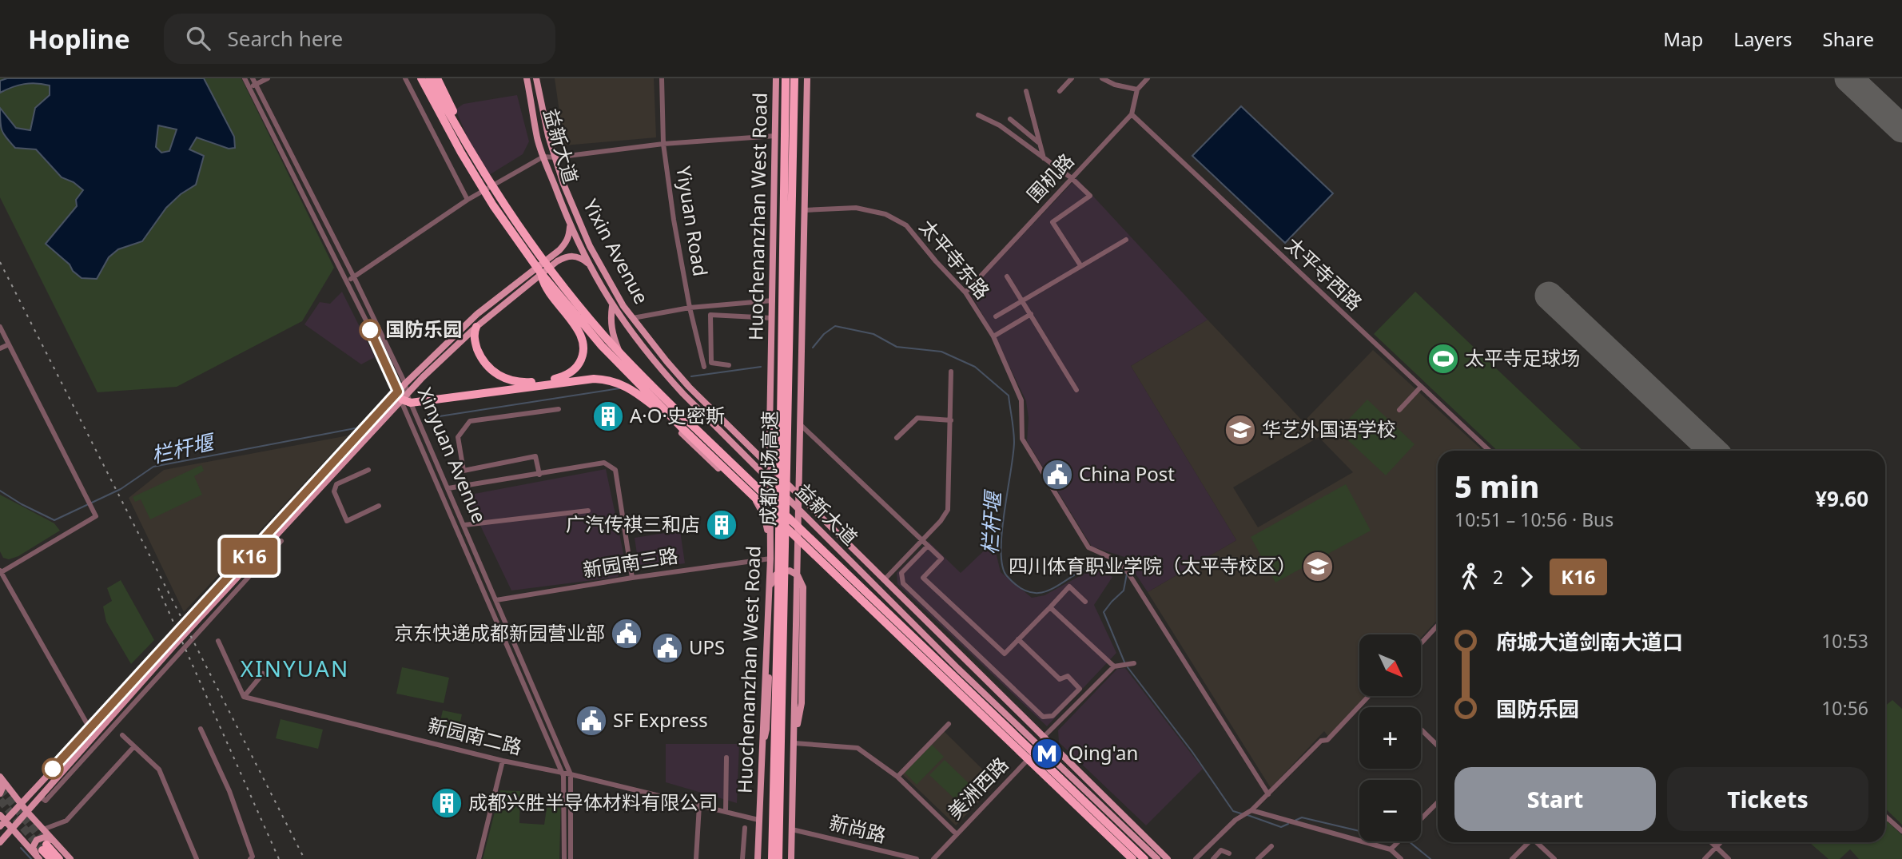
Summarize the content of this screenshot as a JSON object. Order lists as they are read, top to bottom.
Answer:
{
  "streets": {
    "highway": ["成都机场高速"],
    "main road": ["益新大道", "Huochenanzhan West Road", "Yixin Avenue"],
    "street": [
      "围机路",
      "Yiyuan Road",
      "太平寺东路",
      "太平寺西路",
      "Xinyuan Avenue",
      "新园南三路",
      "新园南二路",
      "美洲西路",
      "新尚路"
    ]
  },
  "crossings": [
    ["益新大道", "Yixin Avenue"],
    ["益新大道", "美洲西路"],
    ["围机路", "太平寺东路"],
    ["围机路", "太平寺西路"],
    ["Huochenanzhan West Road", "新园南三路"],
    ["Huochenanzhan West Road", "新园南二路"],
    ["Xinyuan Avenue", "新园南三路"],
    ["Xinyuan Avenue", "新园南二路"]
  ],
  "districts": ["XINYUAN"],
  "water": ["栏杆堰"],
  "places": {
    "other": ["国防乐园"],
    "sports": ["太平寺足球场"],
    "building": ["A·O·史密斯", "广汽传祺三和店", "成都兴胜半导体材料有限公司"],
    "school or university": ["华艺外国语学校", "四川体育职业学院（太平寺校区）"],
    "public building": [
      "China Post",
      "京东快递成都新园营业部",
      "UPS",
      "SF Express"
    ],
    "metro station": ["Qing'an"]
  },
  "lines": ["bus line K16"],
  "north": "bottom right",
  "page": {
    "header": "Hopline",
    "search": "Search here",
    "nav": ["Map", "Layers", "Share"],
    "on_map": "K16",
    "heading": ["5 min", "10:51 – 10:56 · Bus", "¥9.60"],
    "legs": ["2", "K16"],
    "list": [
      {
        "name": "府城大道剑南大道口",
        "value": "10:53"
      },
      {
        "name": "国防乐园",
        "value": "10:56"
      }
    ],
    "map_buttons": ["+", "−"],
    "buttons": ["Start", "Tickets"]
  }
}
